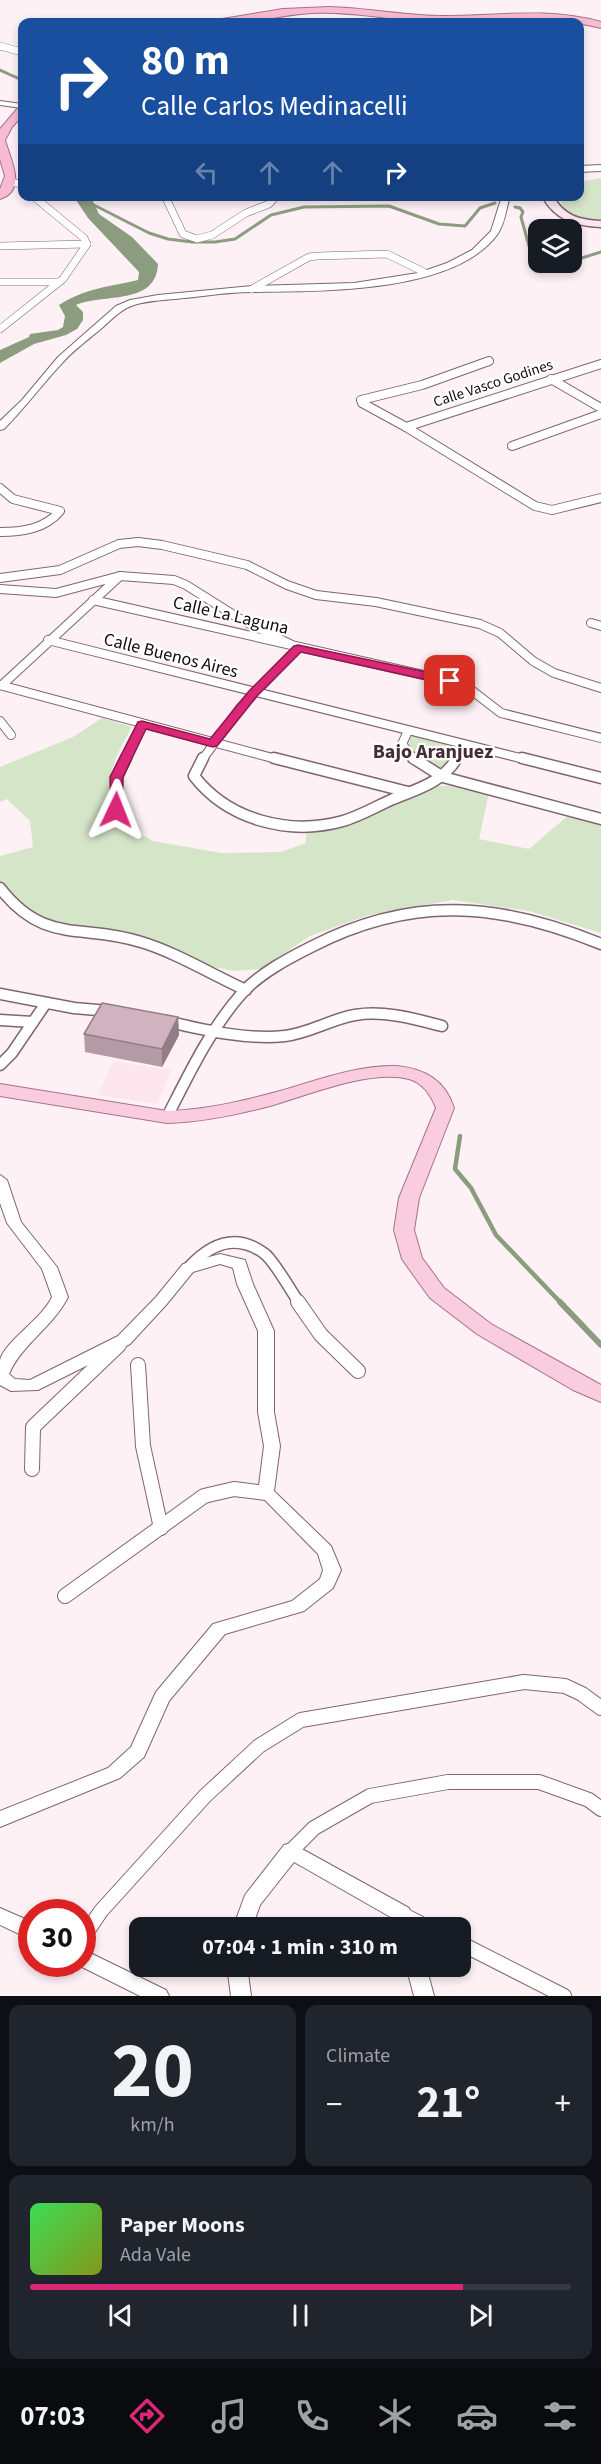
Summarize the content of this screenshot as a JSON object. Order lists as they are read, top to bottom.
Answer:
{
  "streets": {
    "street": ["Calle Vasco Godines", "Calle La Laguna", "Calle Buenos Aires"]
  },
  "districts": ["Bajo Aranjuez"],
  "page": {
    "turn": ["80 m", "Calle Carlos Medinacelli"],
    "limit": "30",
    "trip": "07:04 · 1 min · 310 m",
    "tile": [
      ["20", "km/h"],
      "Climate"
    ],
    "heat": ["−", "21°", "+"],
    "song": ["Paper Moons", "Ada Vale"],
    "tabs": "07:03"
  }
}
